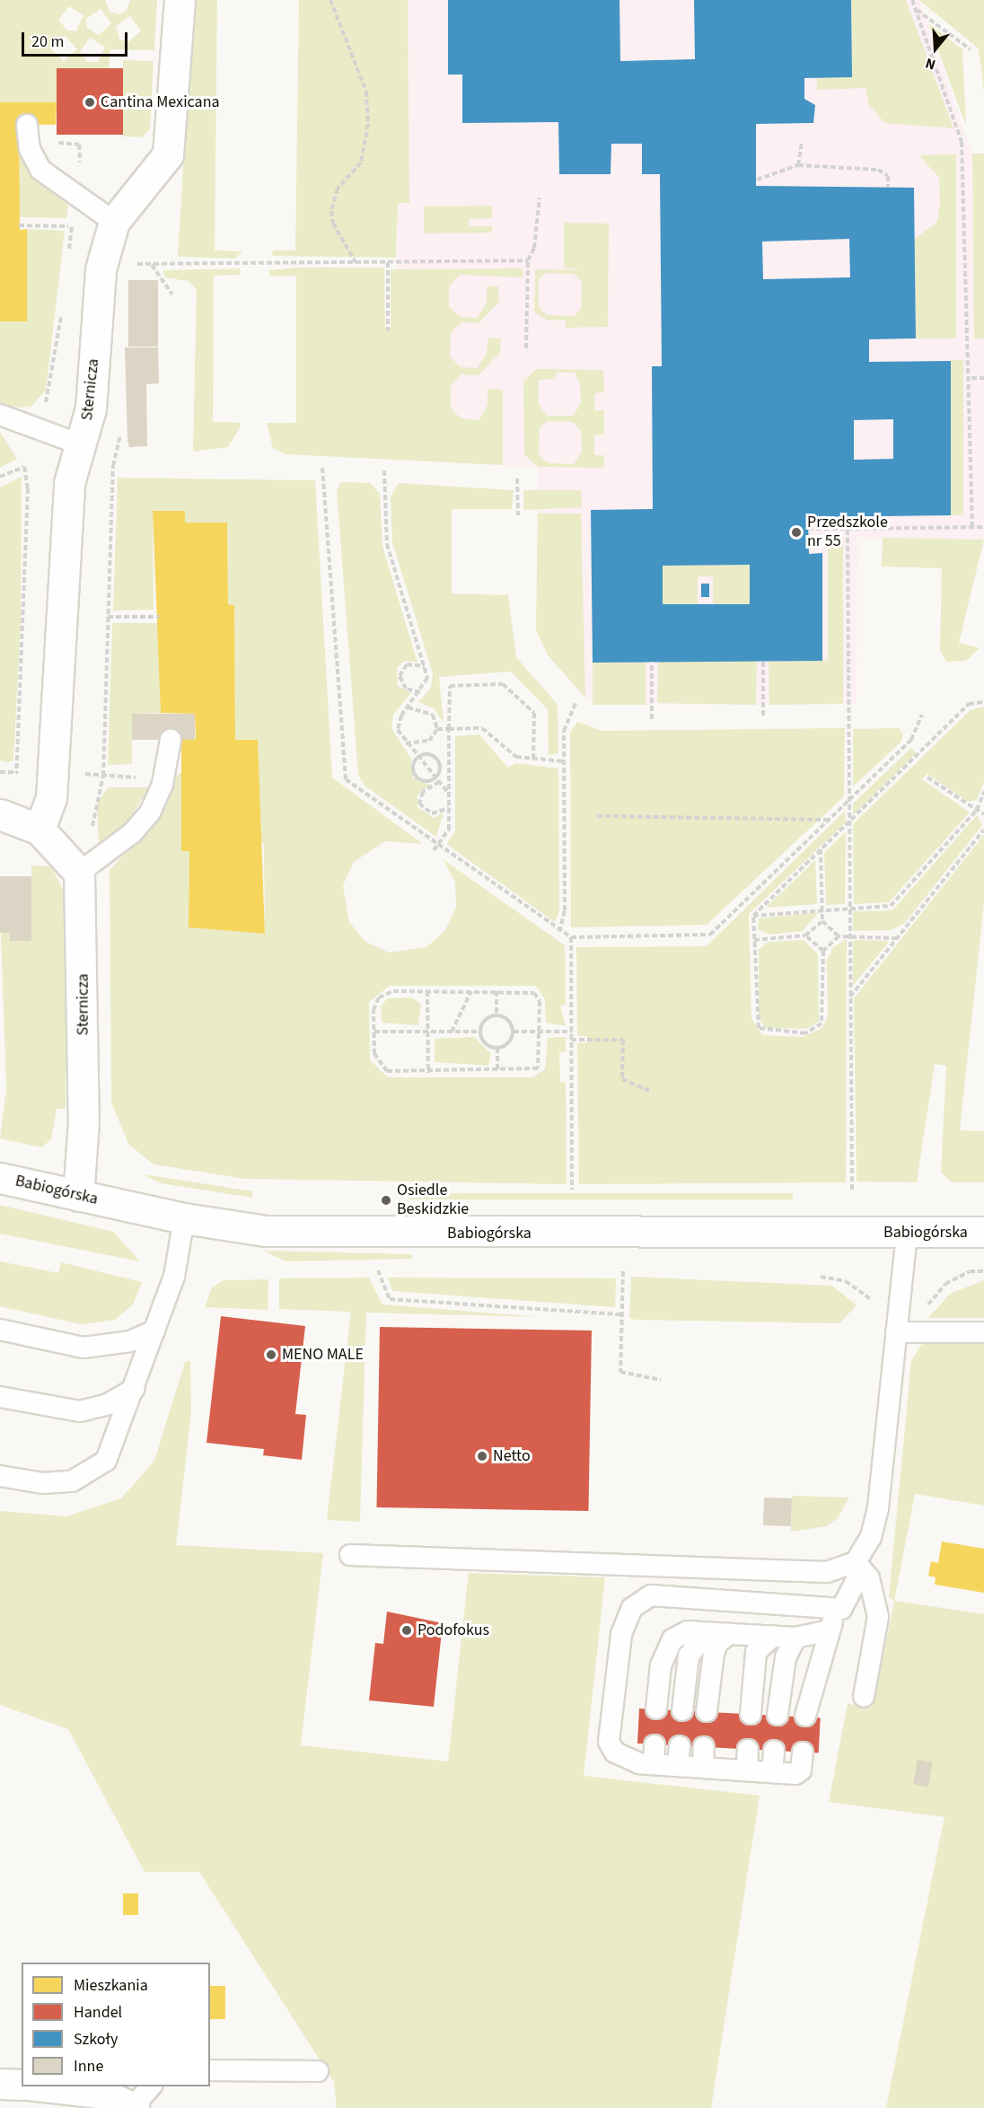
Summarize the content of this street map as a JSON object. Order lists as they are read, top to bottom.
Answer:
{
  "streets": {
    "street": ["Sternicza", "Babiogórska"]
  },
  "crossings": [
    ["Sternicza", "Babiogórska"]
  ],
  "places": [
    "Cantina Mexicana",
    "Przedszkole nr 55",
    "Osiedle Beskidzkie",
    "MENO MALE",
    "Netto",
    "Podofokus"
  ],
  "legend": [
    "Mieszkania",
    "Handel",
    "Szkoły",
    "Inne"
  ],
  "scale_bar": "20 m",
  "north": "bottom"
}
